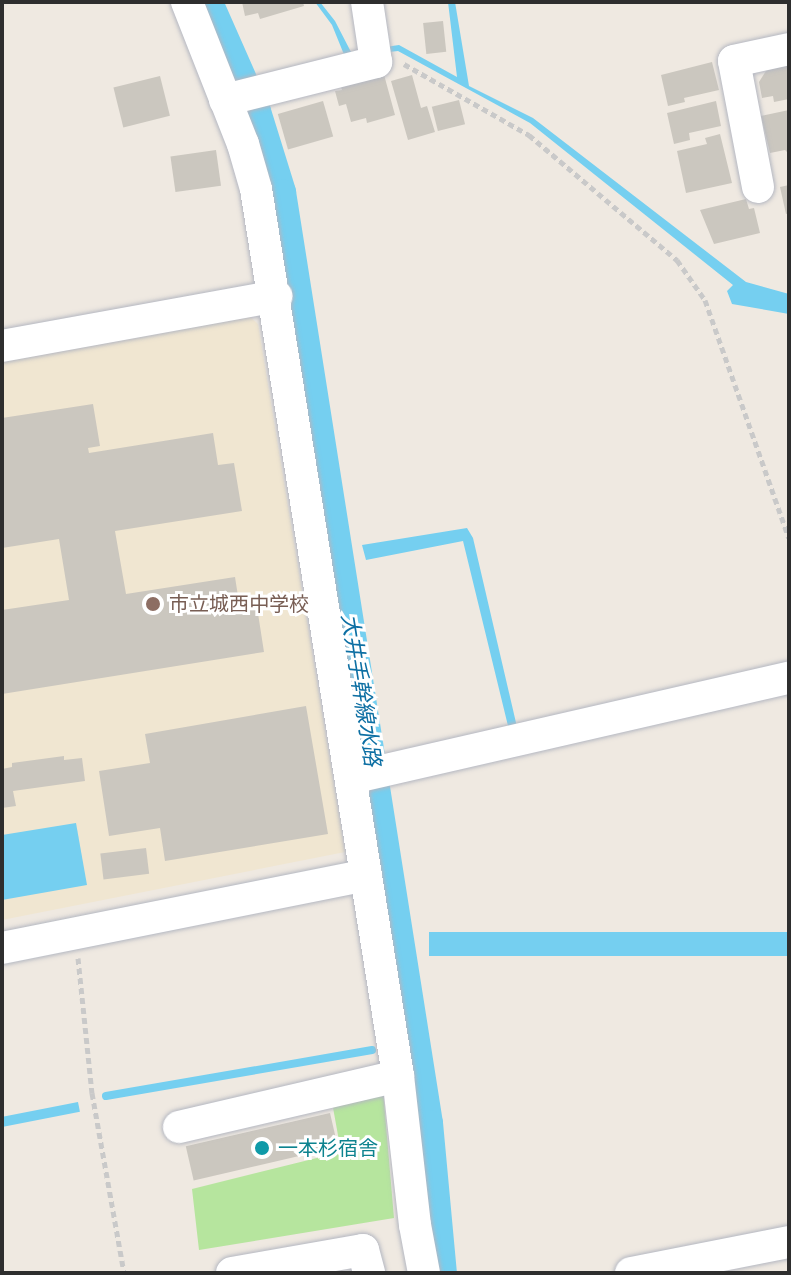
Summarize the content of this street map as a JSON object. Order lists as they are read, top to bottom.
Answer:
{
  "water": ["大井手幹線水路"],
  "places": ["市立城西中学校", "一本杉宿舎"]
}
